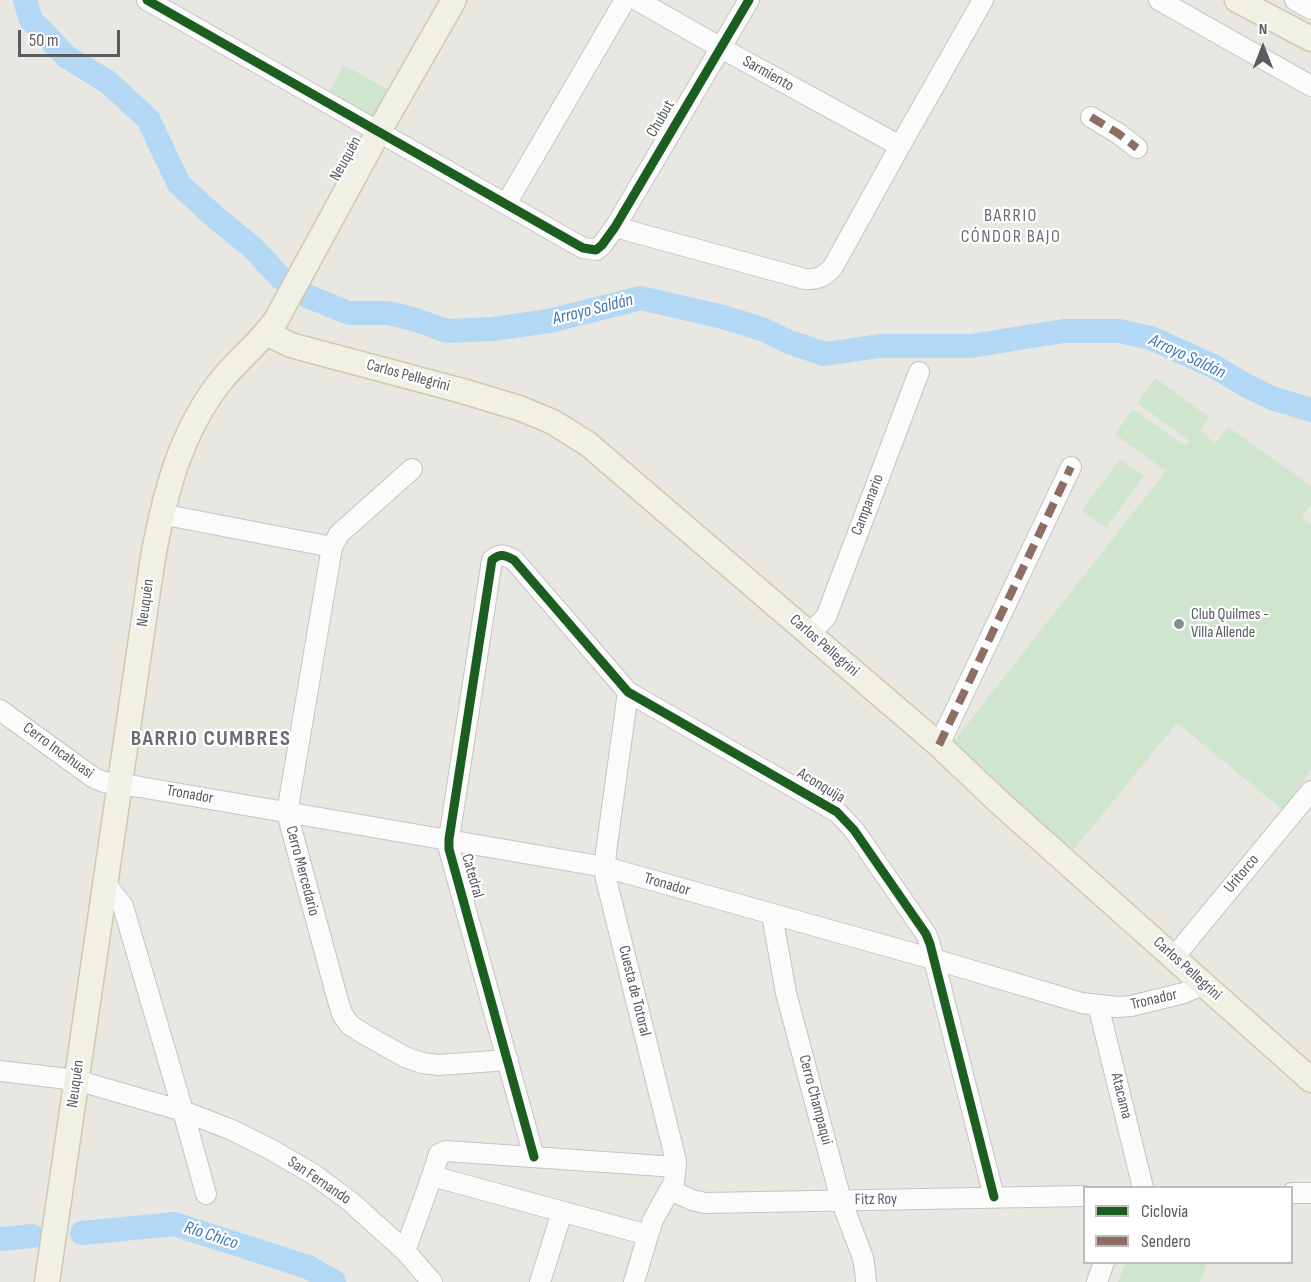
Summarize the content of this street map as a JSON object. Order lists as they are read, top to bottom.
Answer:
{
  "streets": {
    "main road": ["Neuquén", "Carlos Pellegrini"],
    "street": [
      "Sarmiento",
      "Chubut",
      "Campanario",
      "Cerro Incahuasi",
      "Aconquija",
      "Tronador",
      "Cerro Mercedario",
      "Uritorco",
      "Catedral",
      "Cuesta de Totoral",
      "Atacama",
      "Cerro Champaqui",
      "San Fernando",
      "Fitz Roy"
    ]
  },
  "crossings": [
    ["Sarmiento", "Chubut"],
    ["Neuquén", "Carlos Pellegrini"],
    ["Neuquén", "Cerro Incahuasi"],
    ["Neuquén", "Tronador"],
    ["Neuquén", "San Fernando"],
    ["Carlos Pellegrini", "Campanario"],
    ["Carlos Pellegrini", "Tronador"],
    ["Carlos Pellegrini", "Uritorco"],
    ["Cerro Incahuasi", "Tronador"],
    ["Aconquija", "Tronador"],
    ["Aconquija", "Catedral"],
    ["Aconquija", "Cuesta de Totoral"],
    ["Aconquija", "Fitz Roy"],
    ["Tronador", "Cerro Mercedario"],
    ["Tronador", "Catedral"],
    ["Tronador", "Cuesta de Totoral"],
    ["Tronador", "Atacama"],
    ["Tronador", "Cerro Champaqui"],
    ["Cerro Mercedario", "Catedral"],
    ["Cuesta de Totoral", "Fitz Roy"],
    ["Cerro Champaqui", "Fitz Roy"]
  ],
  "districts": ["BARRIO CÓNDOR BAJO", "BARRIO CUMBRES"],
  "water": ["Arroyo Saldán", "Río Chico"],
  "places": ["Club Quilmes - Villa Allende"],
  "legend": ["Ciclovía", "Sendero"],
  "scale_bar": "50 m",
  "north": "top"
}
